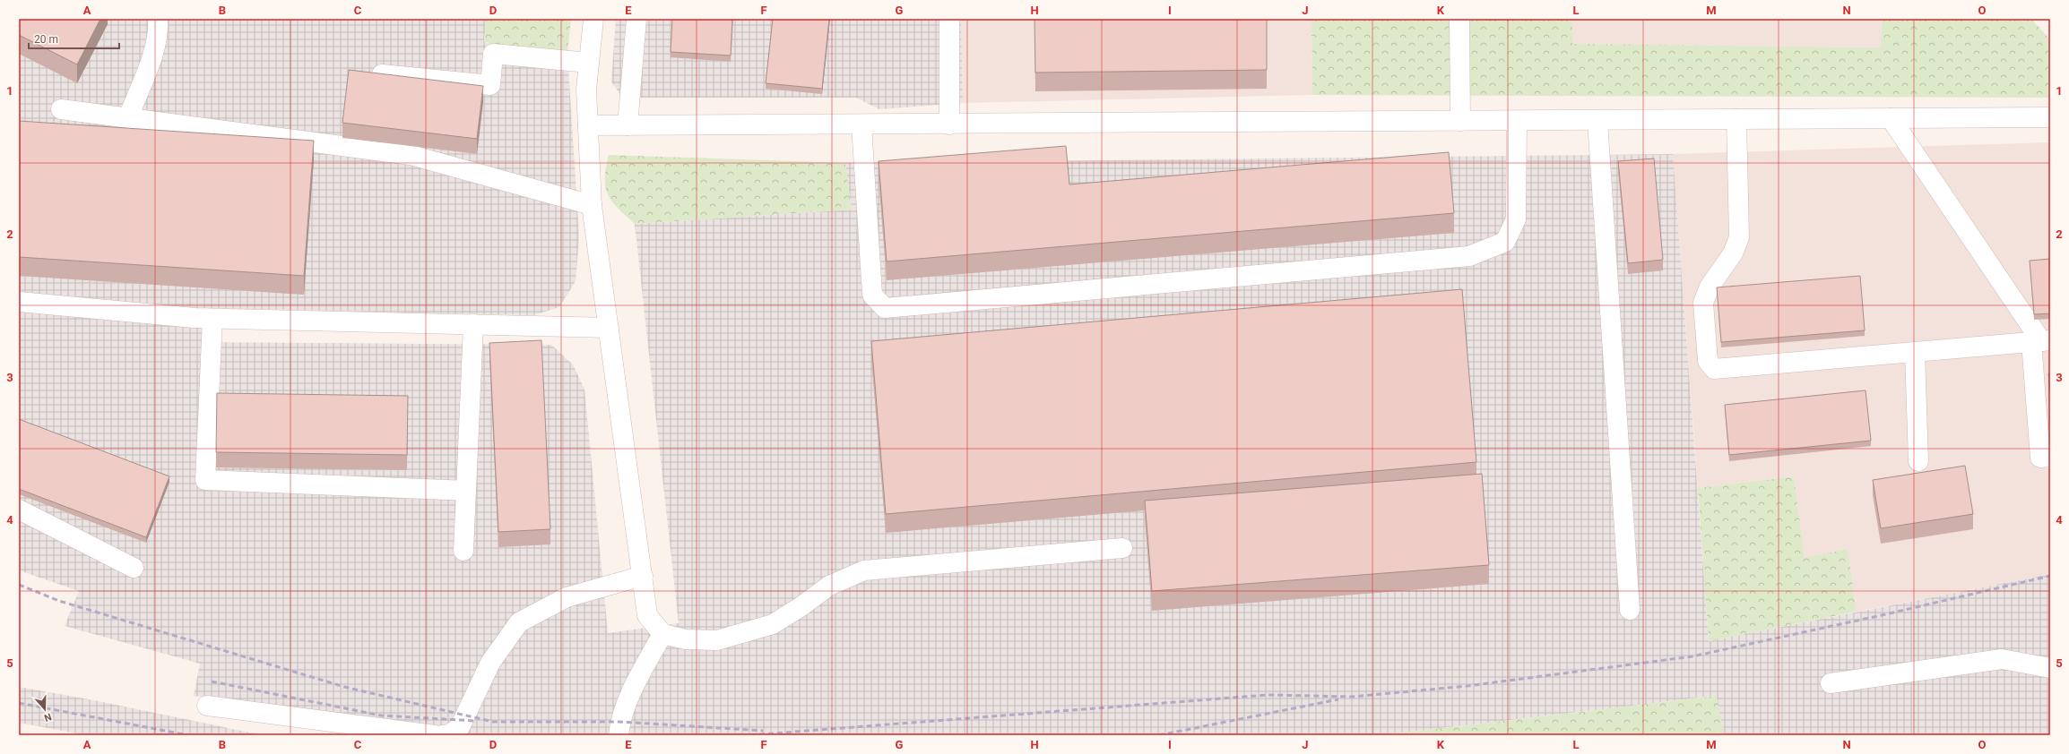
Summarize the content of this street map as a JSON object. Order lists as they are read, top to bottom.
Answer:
{
  "scale_bar": "20 m",
  "north": "bottom",
  "grid": {
    "columns": [
      "A",
      "B",
      "C",
      "D",
      "E",
      "F",
      "G",
      "H",
      "I",
      "J",
      "K",
      "L",
      "M",
      "N",
      "O"
    ],
    "rows": [
      "1",
      "2",
      "3",
      "4",
      "5"
    ]
  }
}
